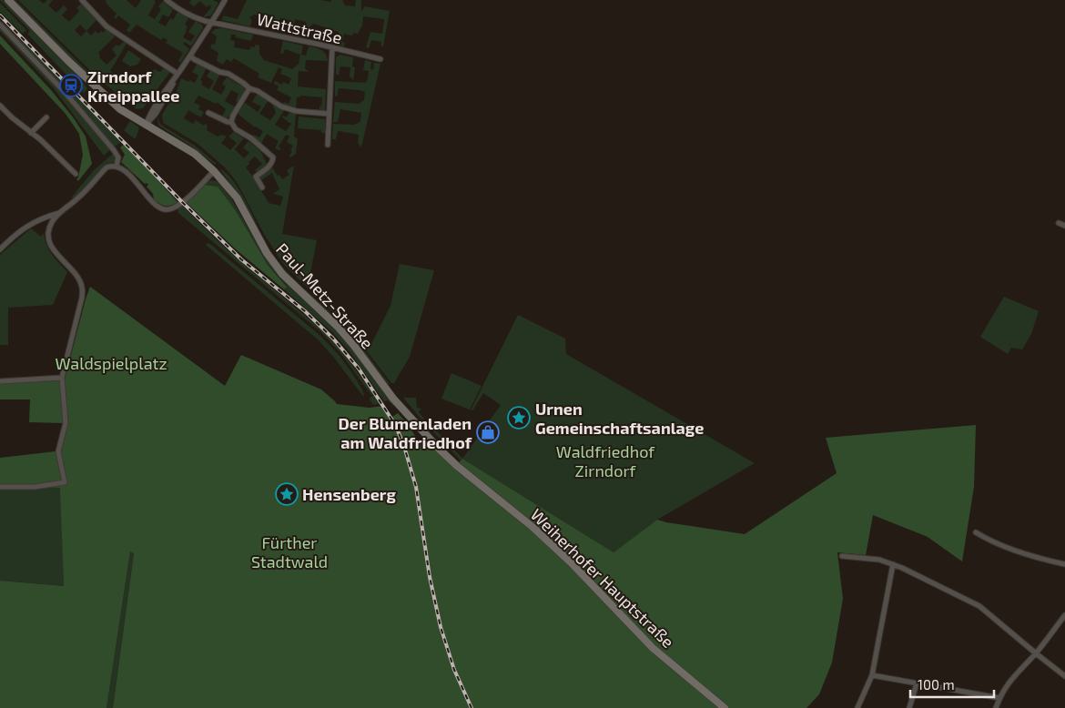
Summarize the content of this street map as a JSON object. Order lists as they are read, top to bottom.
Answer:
{
  "streets": {
    "street": ["Wattstraße", "Paul-Metz-Straße", "Weiherhofer Hauptstraße"]
  },
  "crossings": [
    ["Paul-Metz-Straße", "Weiherhofer Hauptstraße"]
  ],
  "parks": ["Waldspielplatz", "Waldfriedhof Zirndorf", "Fürther Stadtwald"],
  "places": {
    "station": ["Zirndorf Kneippallee"],
    "place": ["Urnen Gemeinschaftsanlage", "Hensenberg"],
    "shop": ["Der Blumenladen am Waldfriedhof"]
  },
  "scale_bar": "100 m"
}
